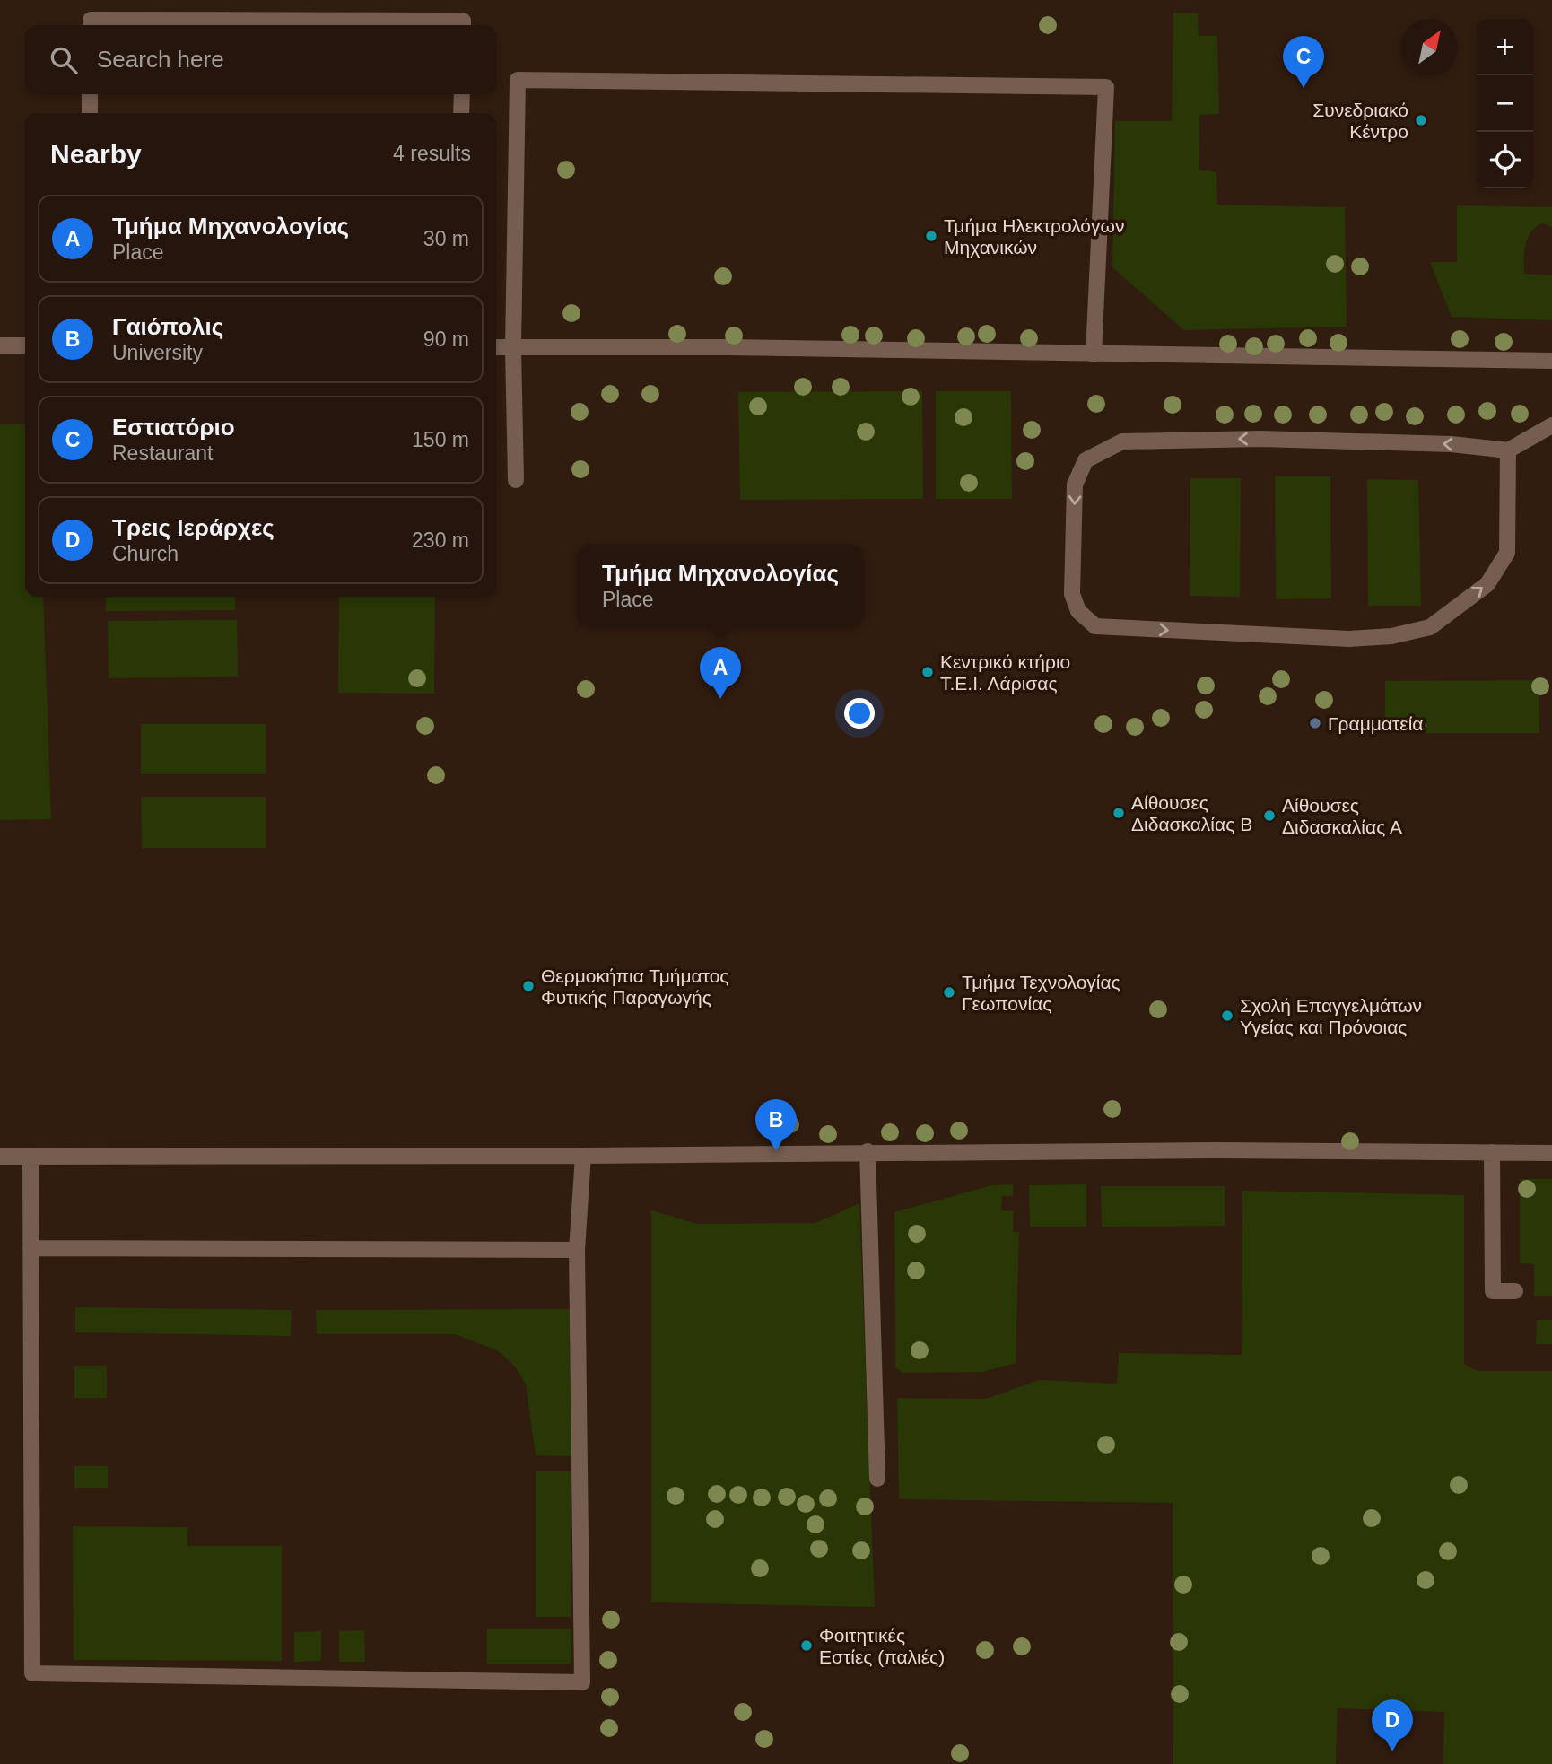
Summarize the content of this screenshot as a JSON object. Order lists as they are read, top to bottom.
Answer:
{
  "places": [
    "Συνεδριακό Κέντρο",
    "Τμήμα Ηλεκτρολόγων Μηχανικών",
    "Κεντρικό κτήριο Τ.Ε.Ι. Λάρισας",
    "Γραμματεία",
    "Αίθουσες Διδασκαλίας Β",
    "Αίθουσες Διδασκαλίας Α",
    "Θερμοκήπια Τμήματος Φυτικής Παραγωγής",
    "Τμήμα Τεχνολογίας Γεωπονίας",
    "Σχολή Επαγγελμάτων Υγείας και Πρόνοιας",
    "Φοιτητικές Εστίες (παλιές)"
  ],
  "north": "top right",
  "page": {
    "map_buttons": ["+", "−"],
    "search": "Search here",
    "pins": [
      "C",
      "A",
      "B",
      "D"
    ],
    "heading": ["Nearby", "4 results"],
    "list": [
      {
        "mark": "A",
        "name": "Τμήμα Μηχανολογίας",
        "note": "Place",
        "value": "30 m"
      },
      {
        "mark": "B",
        "name": "Γαιόπολις",
        "note": "University",
        "value": "90 m"
      },
      {
        "mark": "C",
        "name": "Εστιατόριο",
        "note": "Restaurant",
        "value": "150 m"
      },
      {
        "mark": "D",
        "name": "Τρεις Ιεράρχες",
        "note": "Church",
        "value": "230 m"
      }
    ],
    "popup": ["Τμήμα Μηχανολογίας", "Place"]
  }
}
